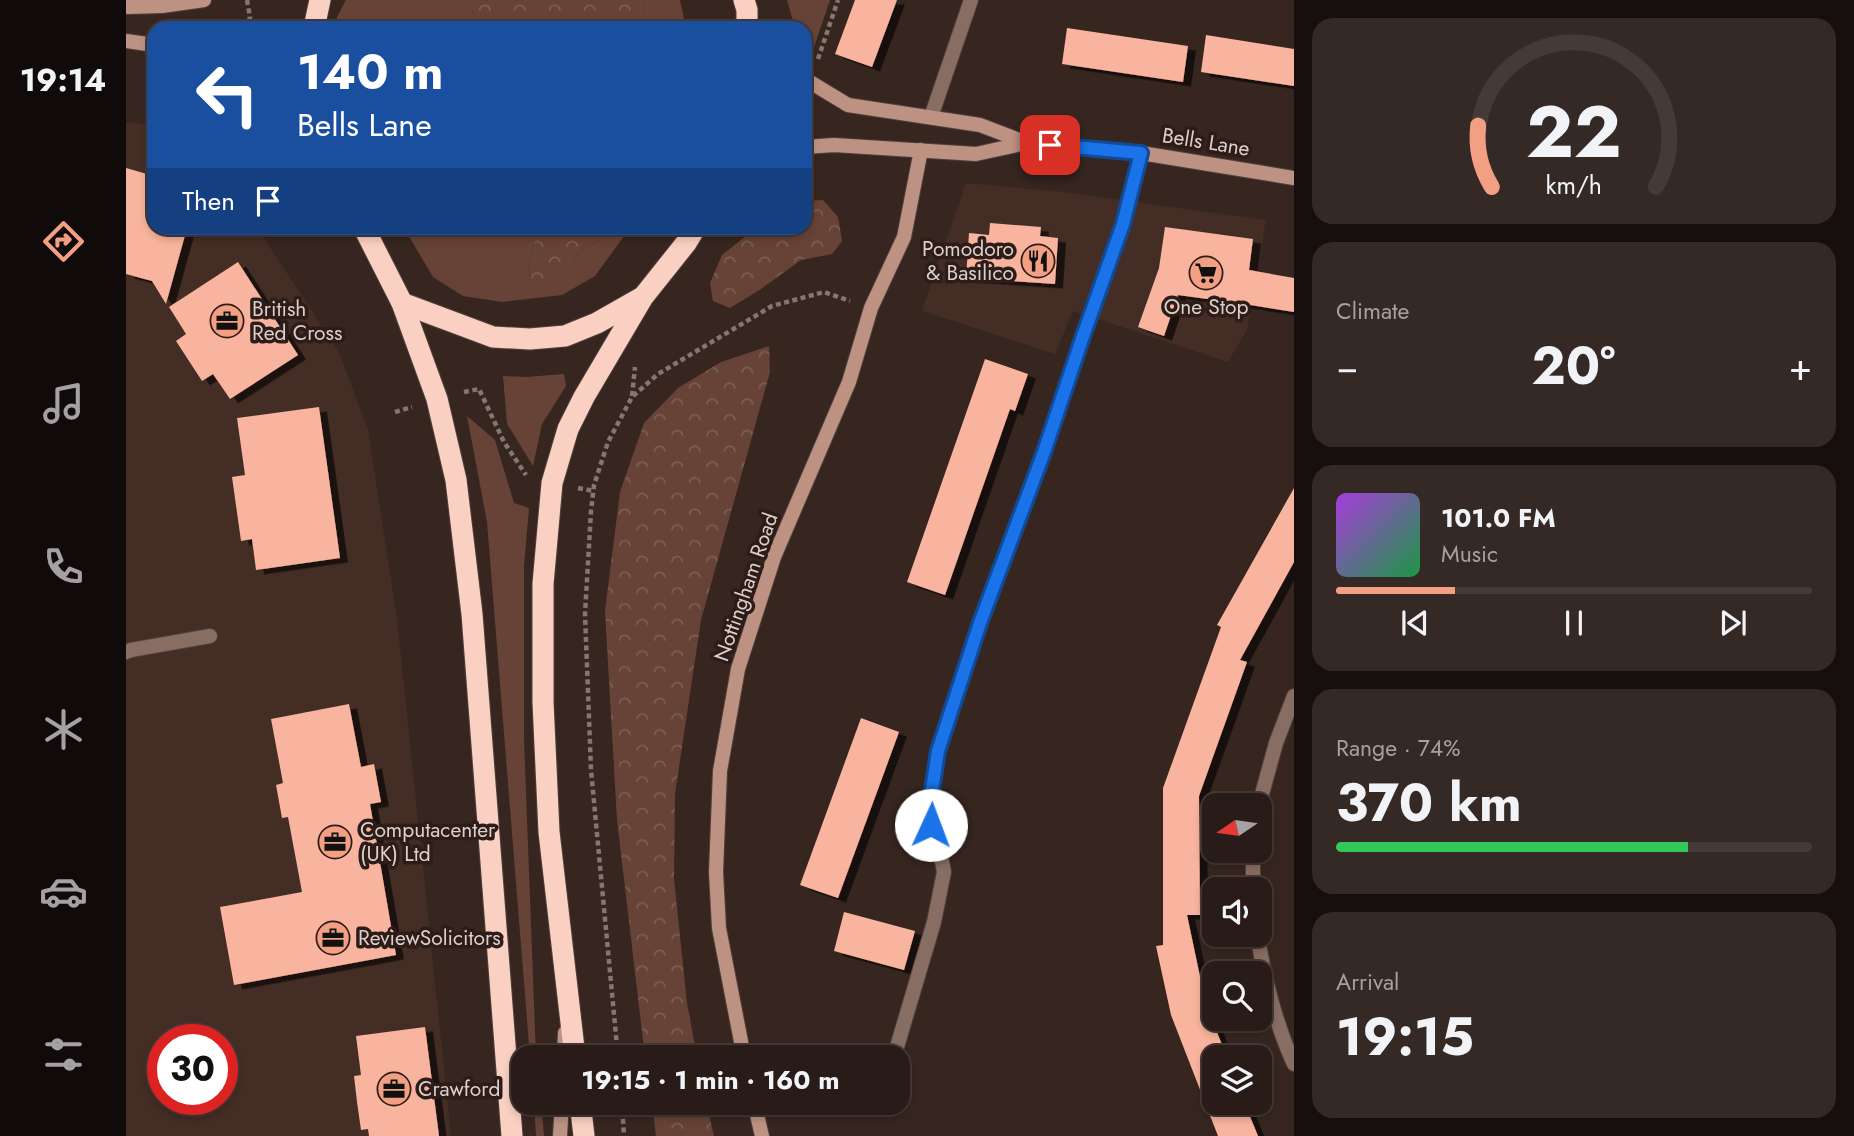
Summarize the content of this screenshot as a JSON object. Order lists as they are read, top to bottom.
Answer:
{
  "streets": {
    "street": ["Bells Lane", "Nottingham Road"]
  },
  "crossings": [
    ["Bells Lane", "Nottingham Road"]
  ],
  "places": {
    "restaurant": ["Pomodoro & Basilico"],
    "supermarket": ["One Stop"],
    "office": [
      "British Red Cross",
      "Computacenter (UK) Ltd",
      "ReviewSolicitors",
      "Crawford"
    ]
  },
  "north": "left",
  "page": {
    "tabs": "19:14",
    "turn": ["140 m", "Bells Lane"],
    "then": "Then",
    "tile": [
      "Climate",
      ["Range · 74%", "370 km"],
      ["Arrival", "19:15"]
    ],
    "heat": ["−", "20°", "+"],
    "song": ["101.0 FM", "Music"],
    "limit": "30",
    "trip": "19:15 · 1 min · 160 m",
    "gauge": ["22", "km/h"]
  }
}
